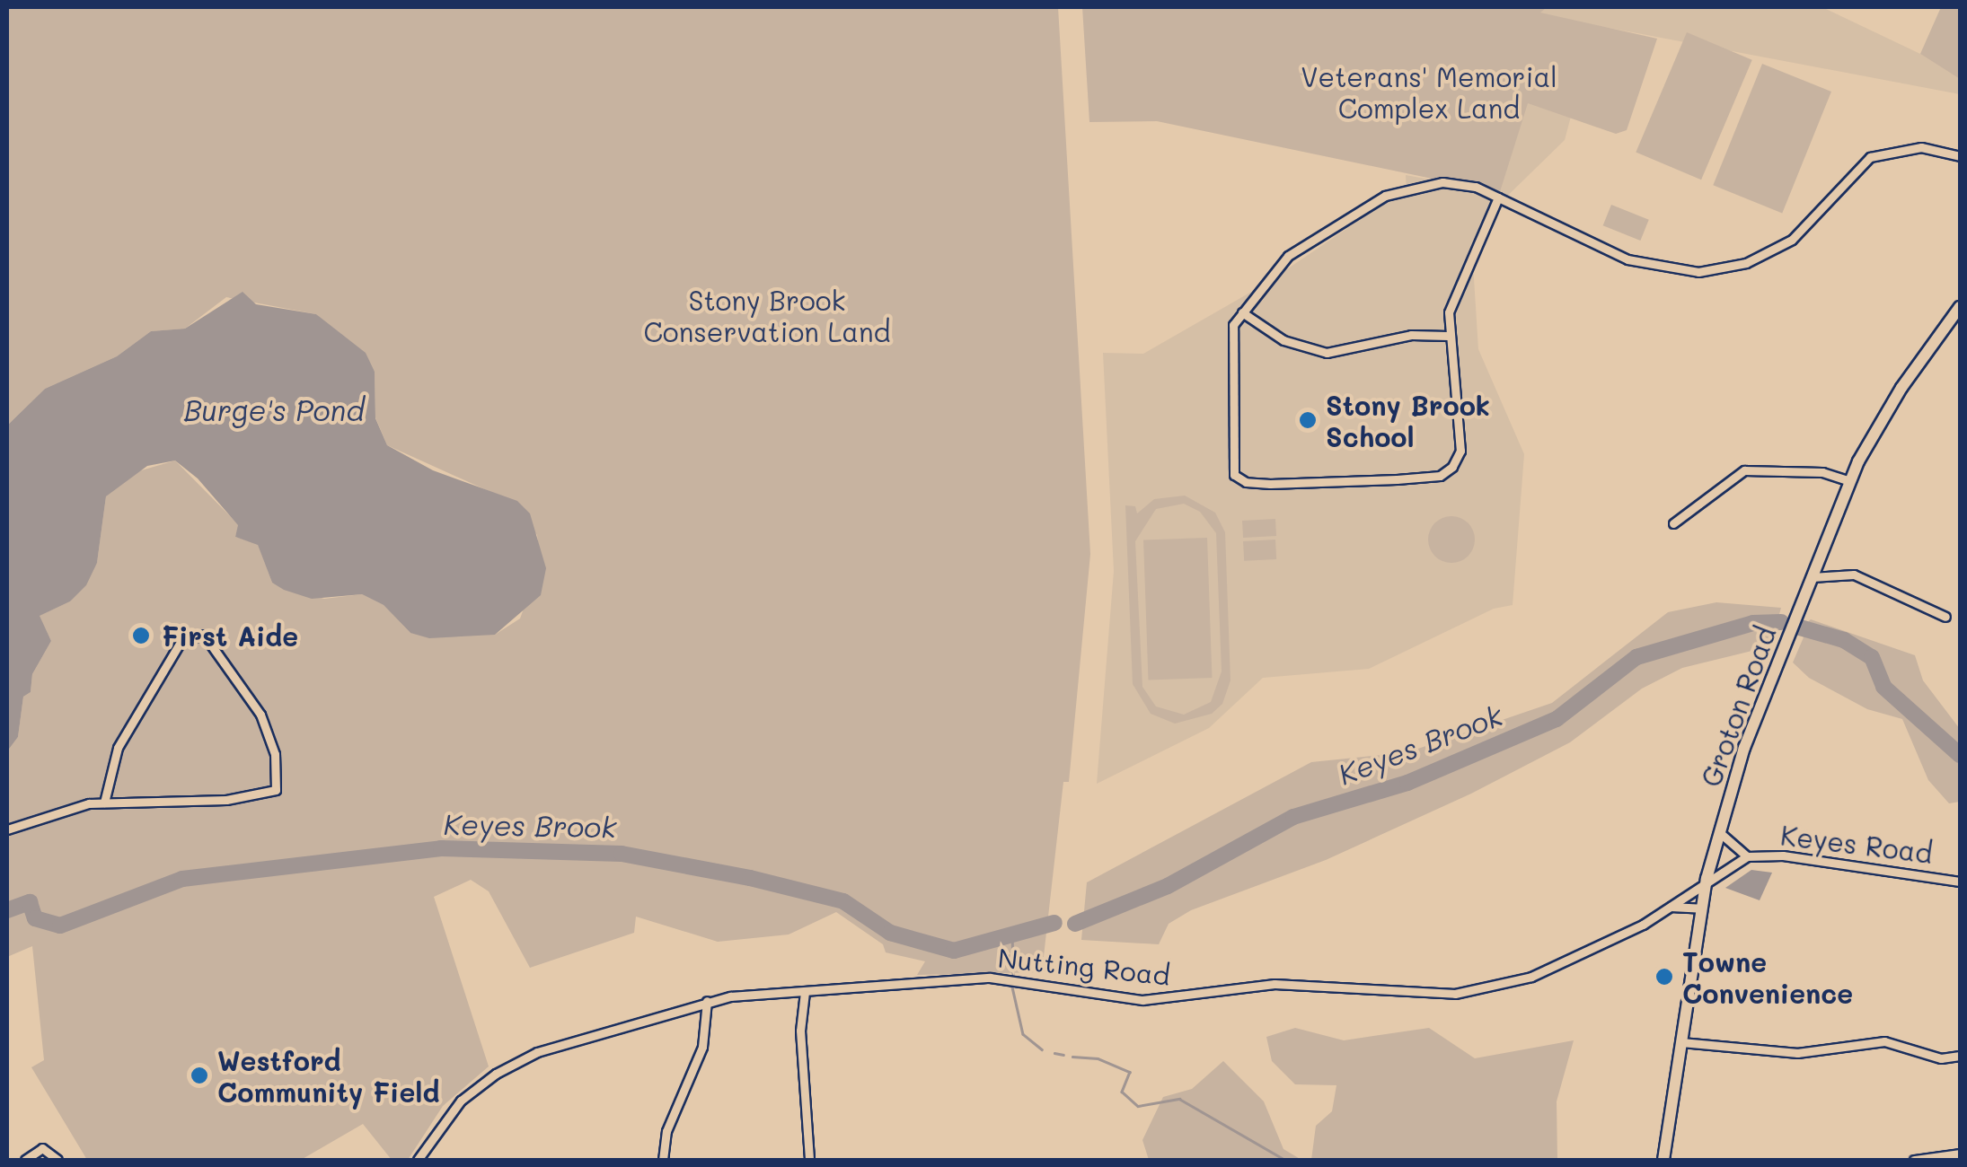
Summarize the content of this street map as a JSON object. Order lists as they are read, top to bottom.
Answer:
{
  "streets": {
    "main road": ["Groton Road"],
    "street": ["Keyes Road", "Nutting Road"]
  },
  "crossings": [
    ["Groton Road", "Keyes Road"],
    ["Groton Road", "Nutting Road"],
    ["Keyes Road", "Nutting Road"]
  ],
  "water": ["Burge's Pond", "Keyes Brook"],
  "parks": ["Veterans' Memorial Complex Land", "Stony Brook Conservation Land"],
  "places": [
    "Stony Brook School",
    "First Aide",
    "Towne Convenience",
    "Westford Community Field"
  ]
}
